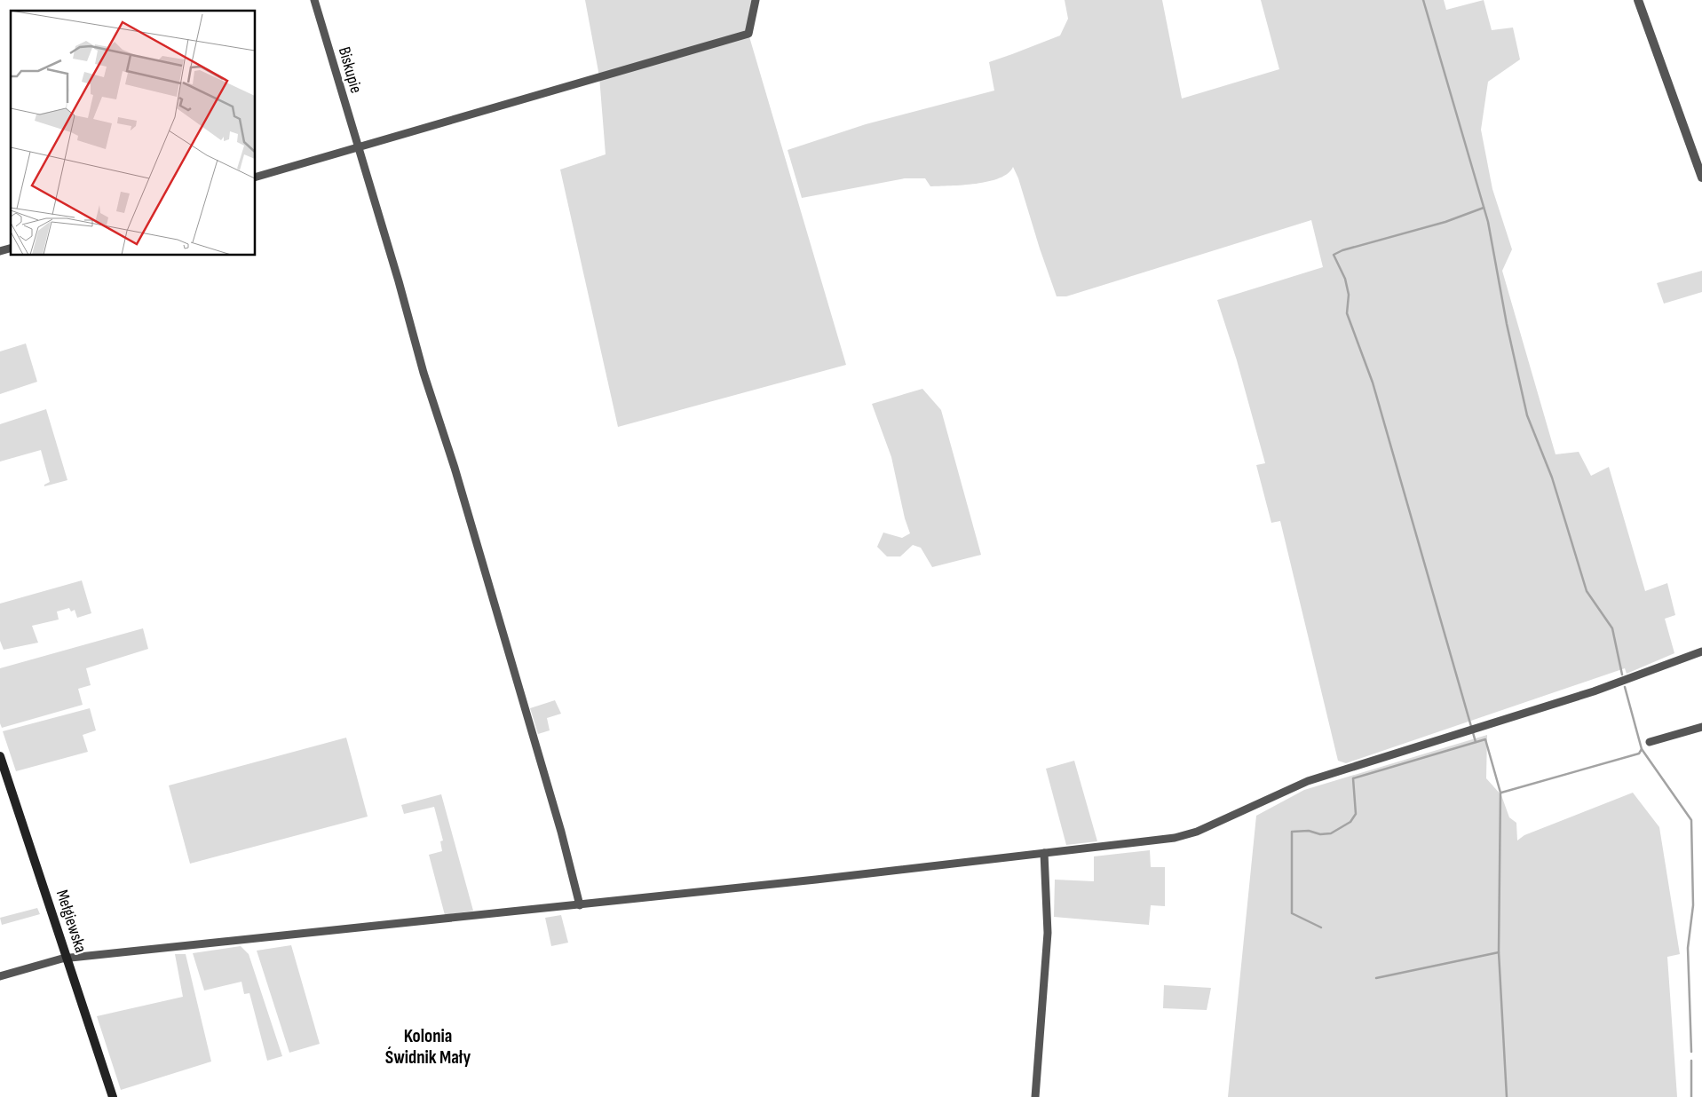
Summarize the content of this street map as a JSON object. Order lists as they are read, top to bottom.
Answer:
{
  "streets": {
    "main road": ["Mełgiewska"],
    "street": ["Biskupie"]
  },
  "districts": ["Kolonia Świdnik Mały"]
}
